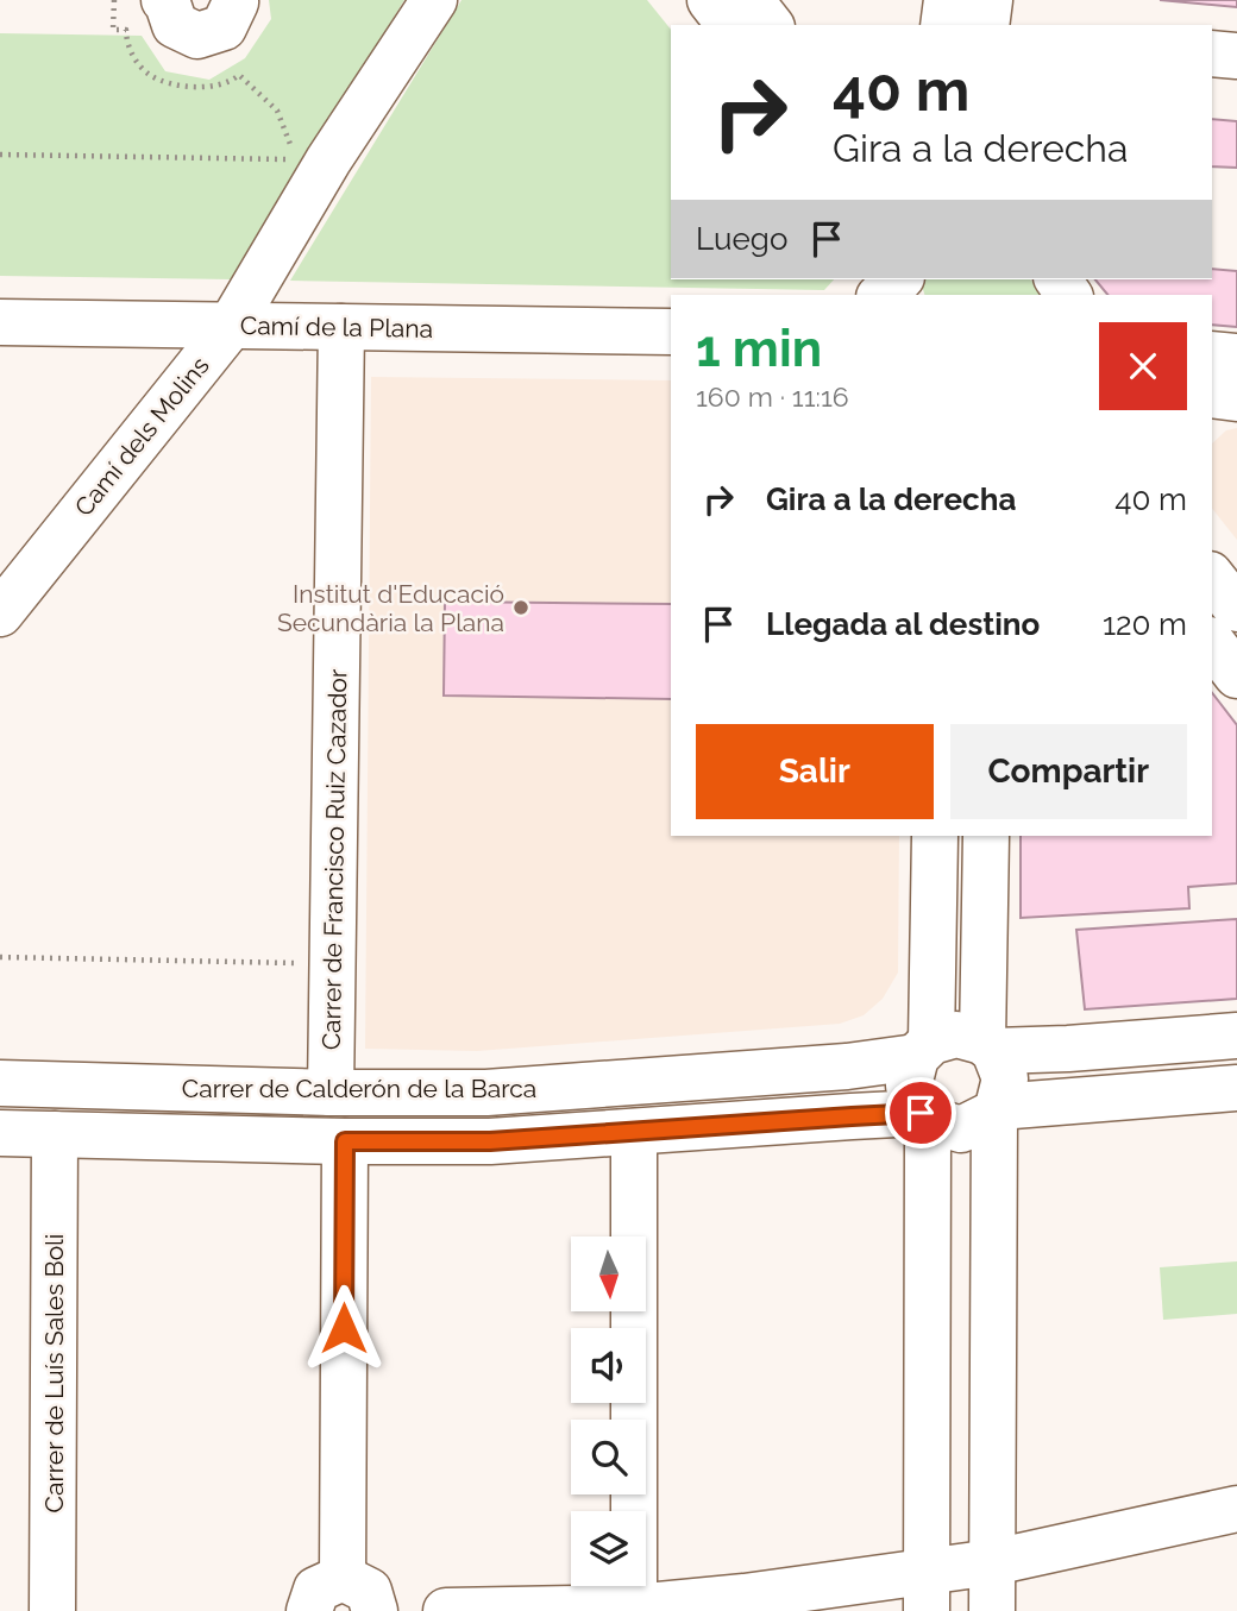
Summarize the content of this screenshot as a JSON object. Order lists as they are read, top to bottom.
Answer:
{
  "streets": {
    "street": [
      "Camí de la Plana",
      "Camí dels Molins",
      "Carrer de Francisco Ruiz Cazador",
      "Carrer de Calderón de la Barca",
      "Carrer de Luís Sales Boli"
    ]
  },
  "crossings": [
    ["Camí de la Plana", "Camí dels Molins"],
    ["Camí de la Plana", "Carrer de Francisco Ruiz Cazador"],
    ["Carrer de Francisco Ruiz Cazador", "Carrer de Calderón de la Barca"],
    ["Carrer de Calderón de la Barca", "Carrer de Luís Sales Boli"]
  ],
  "places": ["Institut d'Educació Secundària la Plana"],
  "north": "bottom",
  "page": {
    "turn": ["40 m", "Gira a la derecha"],
    "then": "Luego",
    "heading": ["1 min", "160 m · 11:16"],
    "list": [
      {
        "name": "Gira a la derecha",
        "value": "40 m"
      },
      {
        "name": "Llegada al destino",
        "value": "120 m"
      }
    ],
    "buttons": ["Salir", "Compartir"]
  }
}
